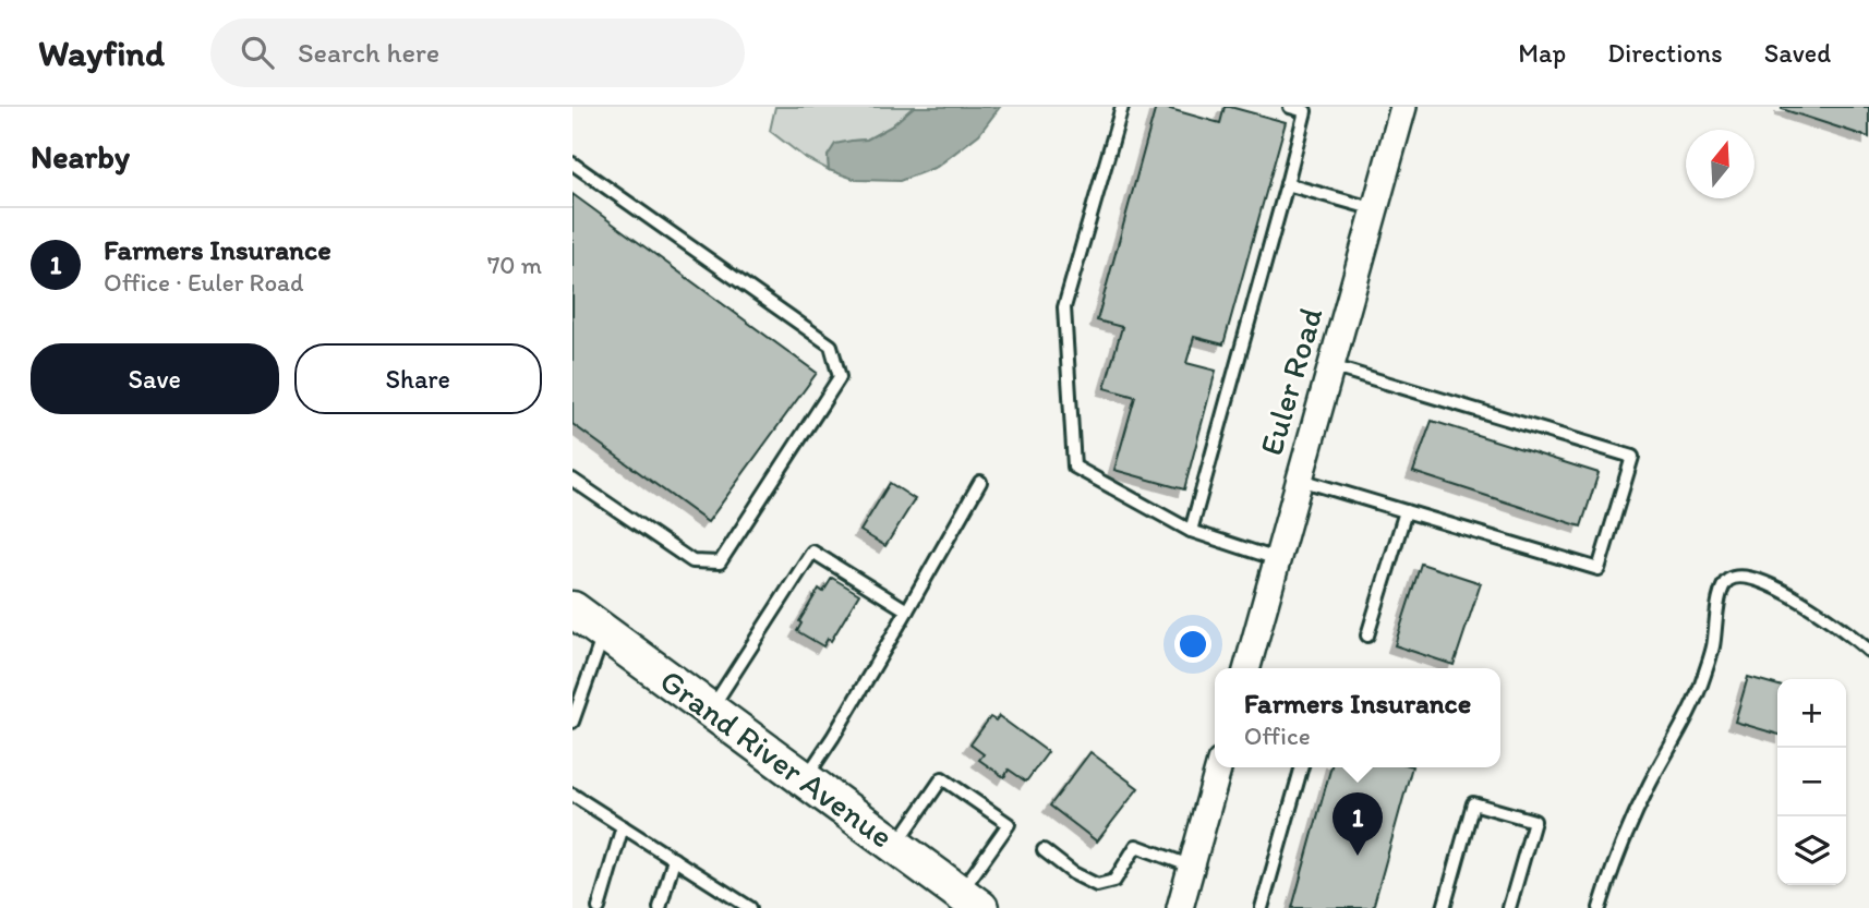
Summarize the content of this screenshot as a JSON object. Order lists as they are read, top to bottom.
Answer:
{
  "streets": {
    "main road": ["Grand River Avenue"],
    "street": ["Euler Road"]
  },
  "north": "top",
  "page": {
    "header": "Wayfind",
    "search": "Search here",
    "nav": ["Map", "Directions", "Saved"],
    "heading": "Nearby",
    "list": [
      {
        "mark": "1",
        "name": "Farmers Insurance",
        "note": "Office · Euler Road",
        "value": "70 m"
      }
    ],
    "buttons": ["Save", "Share"],
    "popup": ["Farmers Insurance", "Office"],
    "map_buttons": ["+", "−"],
    "pins": "1"
  }
}
